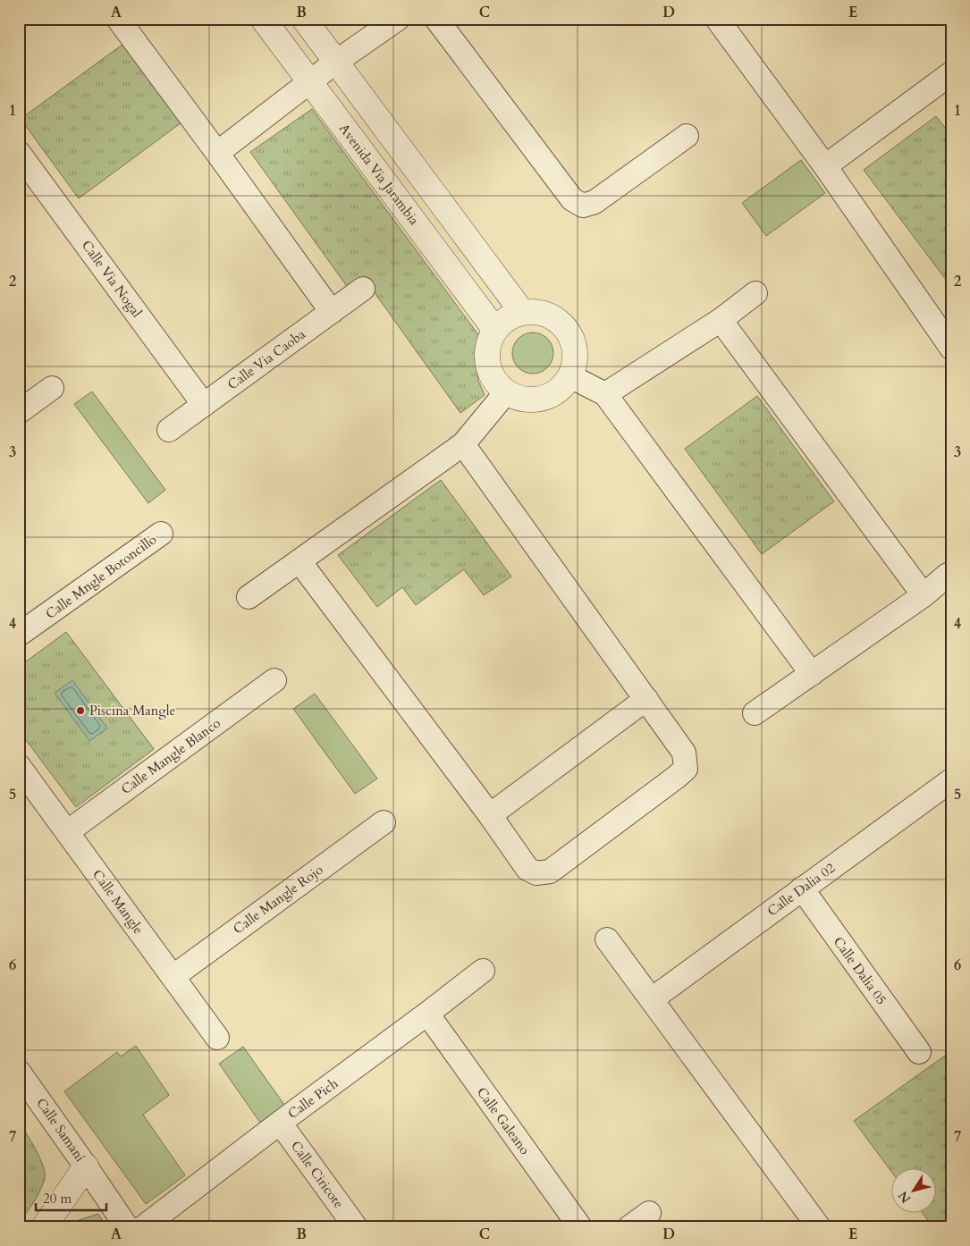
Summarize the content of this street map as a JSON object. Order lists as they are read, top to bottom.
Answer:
{
  "streets": {
    "street": [
      "Avenida Via Jarambia",
      "Calle Via Nogal",
      "Calle Via Caoba",
      "Calle Mngle Botoncillo",
      "Calle Mangle Blanco",
      "Calle Dalia 02",
      "Calle Mangle Rojo",
      "Calle Mangle",
      "Calle Dalia 05",
      "Calle Pich",
      "Calle Galeano",
      "Calle Samaní",
      "Calle Ciricote"
    ]
  },
  "crossings": [
    ["Calle Via Nogal", "Calle Via Caoba"],
    ["Calle Mangle Blanco", "Calle Mangle"],
    ["Calle Dalia 02", "Calle Dalia 05"],
    ["Calle Mangle Rojo", "Calle Mangle"],
    ["Calle Pich", "Calle Galeano"],
    ["Calle Pich", "Calle Ciricote"]
  ],
  "places": ["Piscina Mangle"],
  "scale_bar": "20 m",
  "north": "bottom left",
  "grid": {
    "columns": [
      "A",
      "B",
      "C",
      "D",
      "E"
    ],
    "rows": [
      "1",
      "2",
      "3",
      "4",
      "5",
      "6",
      "7"
    ]
  }
}
